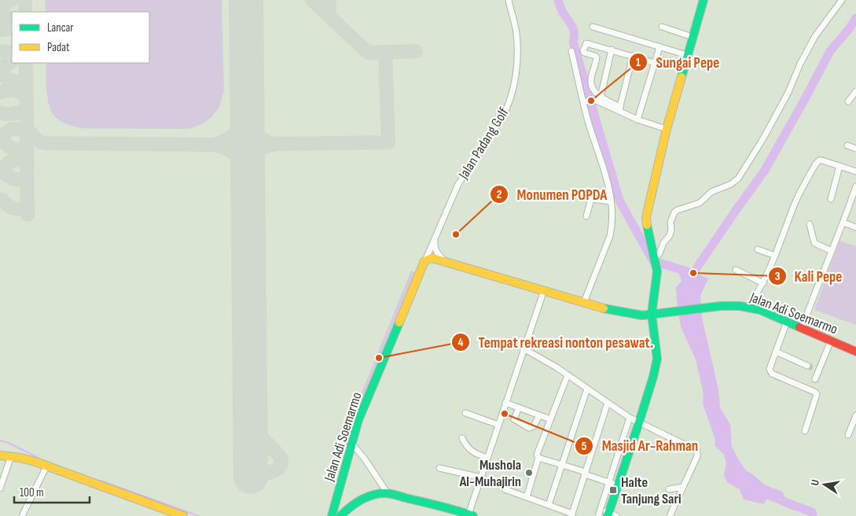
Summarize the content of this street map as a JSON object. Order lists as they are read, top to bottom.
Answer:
{
  "streets": {
    "main road": ["Jalan Adi Soemarmo"],
    "street": ["Jalan Padang Golf"]
  },
  "crossings": [
    ["Jalan Padang Golf", "Jalan Adi Soemarmo"]
  ],
  "places": {
    "other": [
      "Sungai Pepe",
      "Monumen POPDA",
      "Kali Pepe",
      "Tempat rekreasi nonton pesawat.",
      "Masjid Ar-Rahman",
      "Mushola Al-Muhajirin"
    ],
    "transit": ["Halte Tanjung Sari"]
  },
  "legend": ["Lancar", "Padat"],
  "scale_bar": "100 m",
  "north": "left"
}
